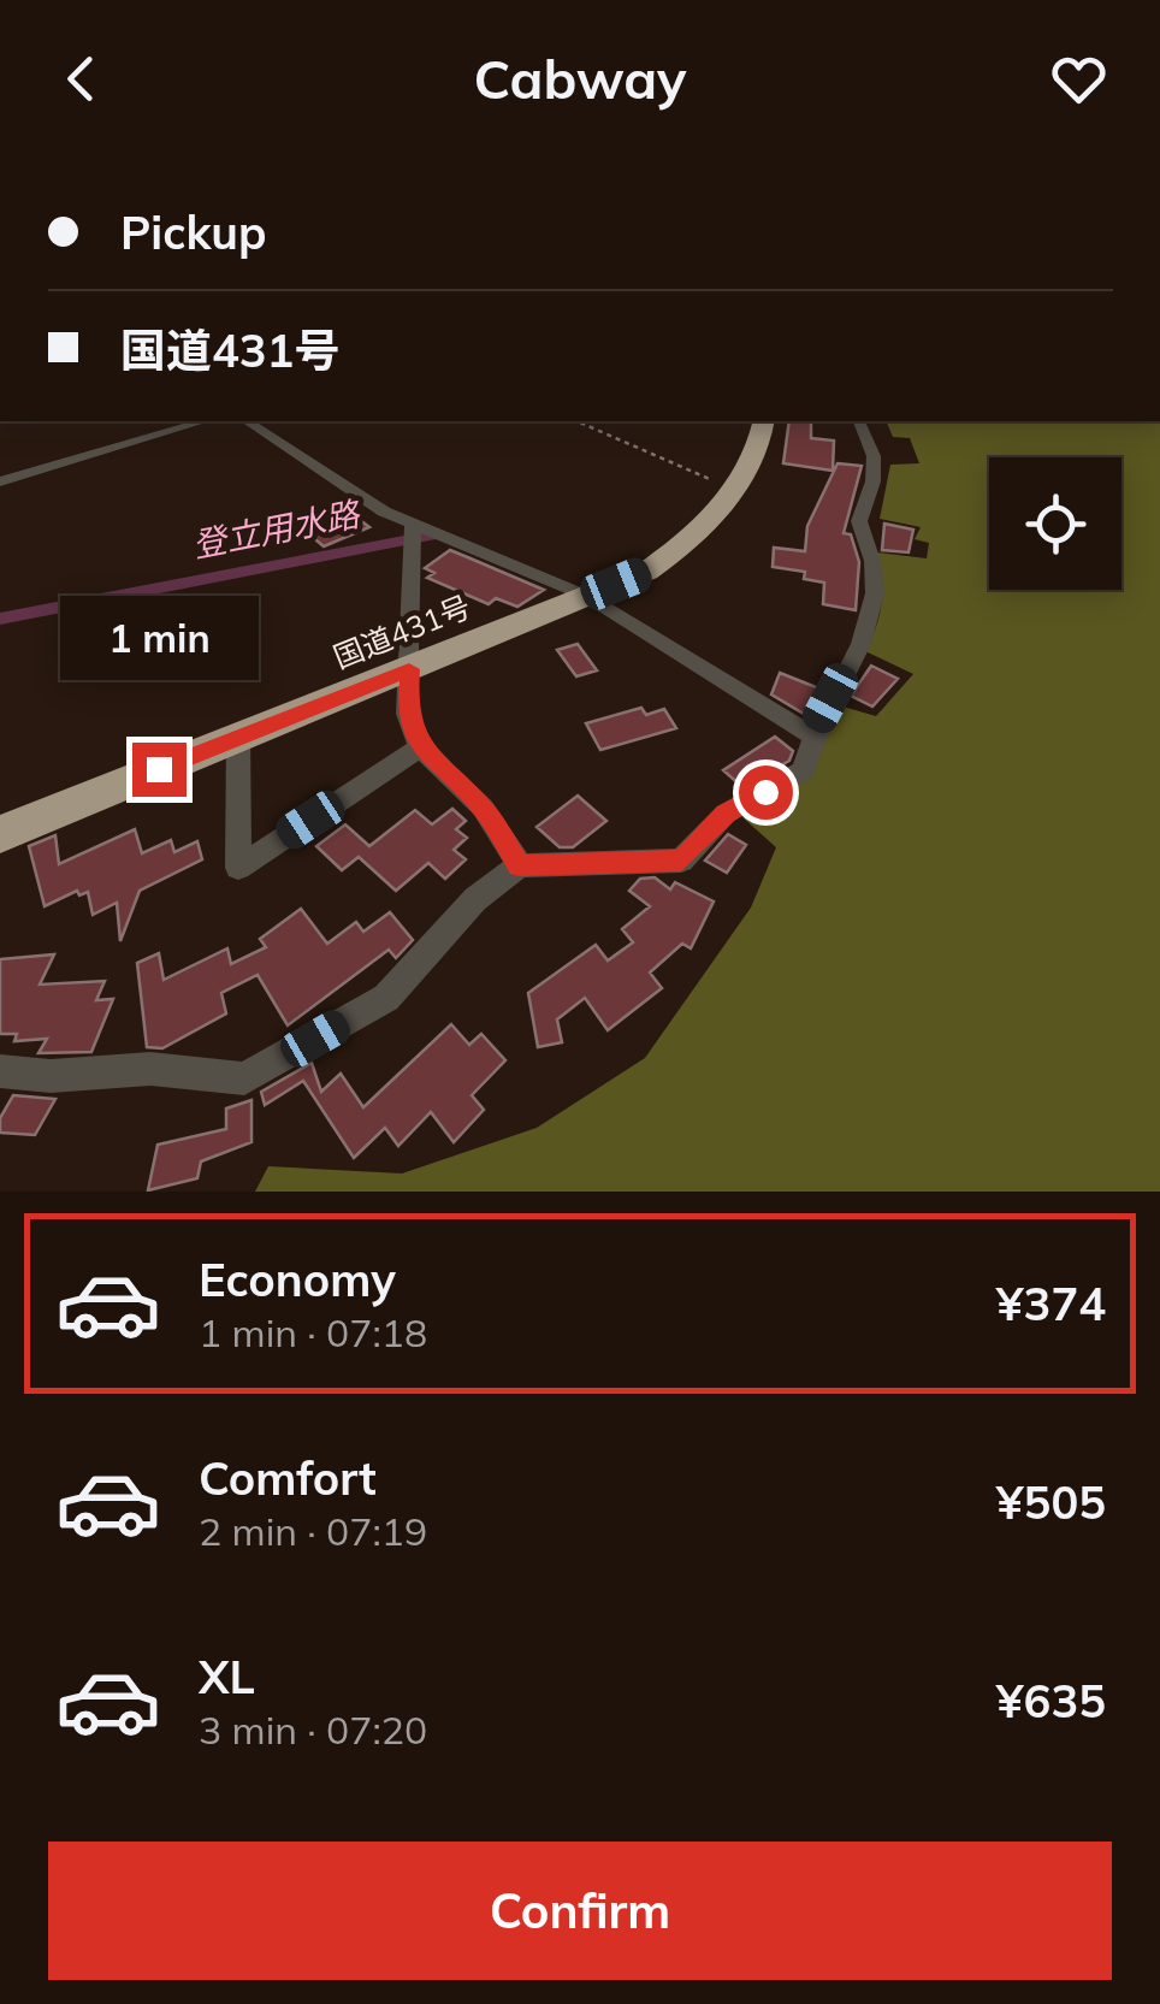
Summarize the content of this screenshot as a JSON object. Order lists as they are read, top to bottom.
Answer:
{
  "streets": {
    "highway": ["国道431号"]
  },
  "water": ["登立用水路"],
  "page": {
    "header": "Cabway",
    "banner": ["Pickup", "国道431号"],
    "bubble": "1 min",
    "list": [
      {
        "name": "Economy",
        "note": "1 min · 07:18",
        "value": "¥374"
      },
      {
        "name": "Comfort",
        "note": "2 min · 07:19",
        "value": "¥505"
      },
      {
        "name": "XL",
        "note": "3 min · 07:20",
        "value": "¥635"
      }
    ],
    "buttons": "Confirm"
  }
}
